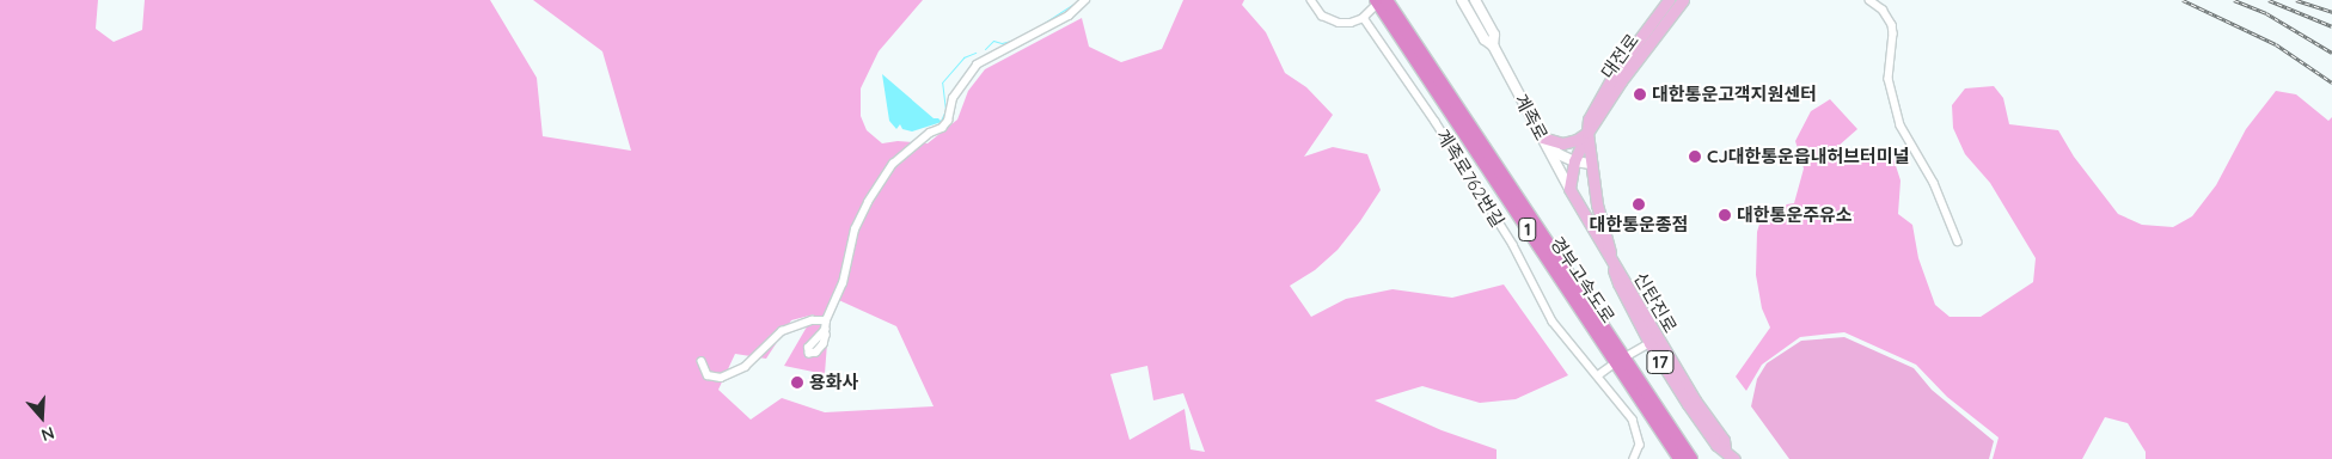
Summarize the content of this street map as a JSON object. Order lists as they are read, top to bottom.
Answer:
{
  "streets": {
    "highway": ["1", "경부고속도로"],
    "main road": [
      "대전로",
      "계족로",
      "신탄진로",
      "17"
    ],
    "street": ["계족로762번길"]
  },
  "crossings": [
    ["대전로", "계족로"],
    ["대전로", "신탄진로"],
    ["계족로", "신탄진로"]
  ],
  "places": [
    "대한통운고객지원센터",
    "CJ대한통운읍내허브터미널",
    "대한통운종점",
    "대한통운주유소",
    "용화사"
  ],
  "north": "bottom"
}
